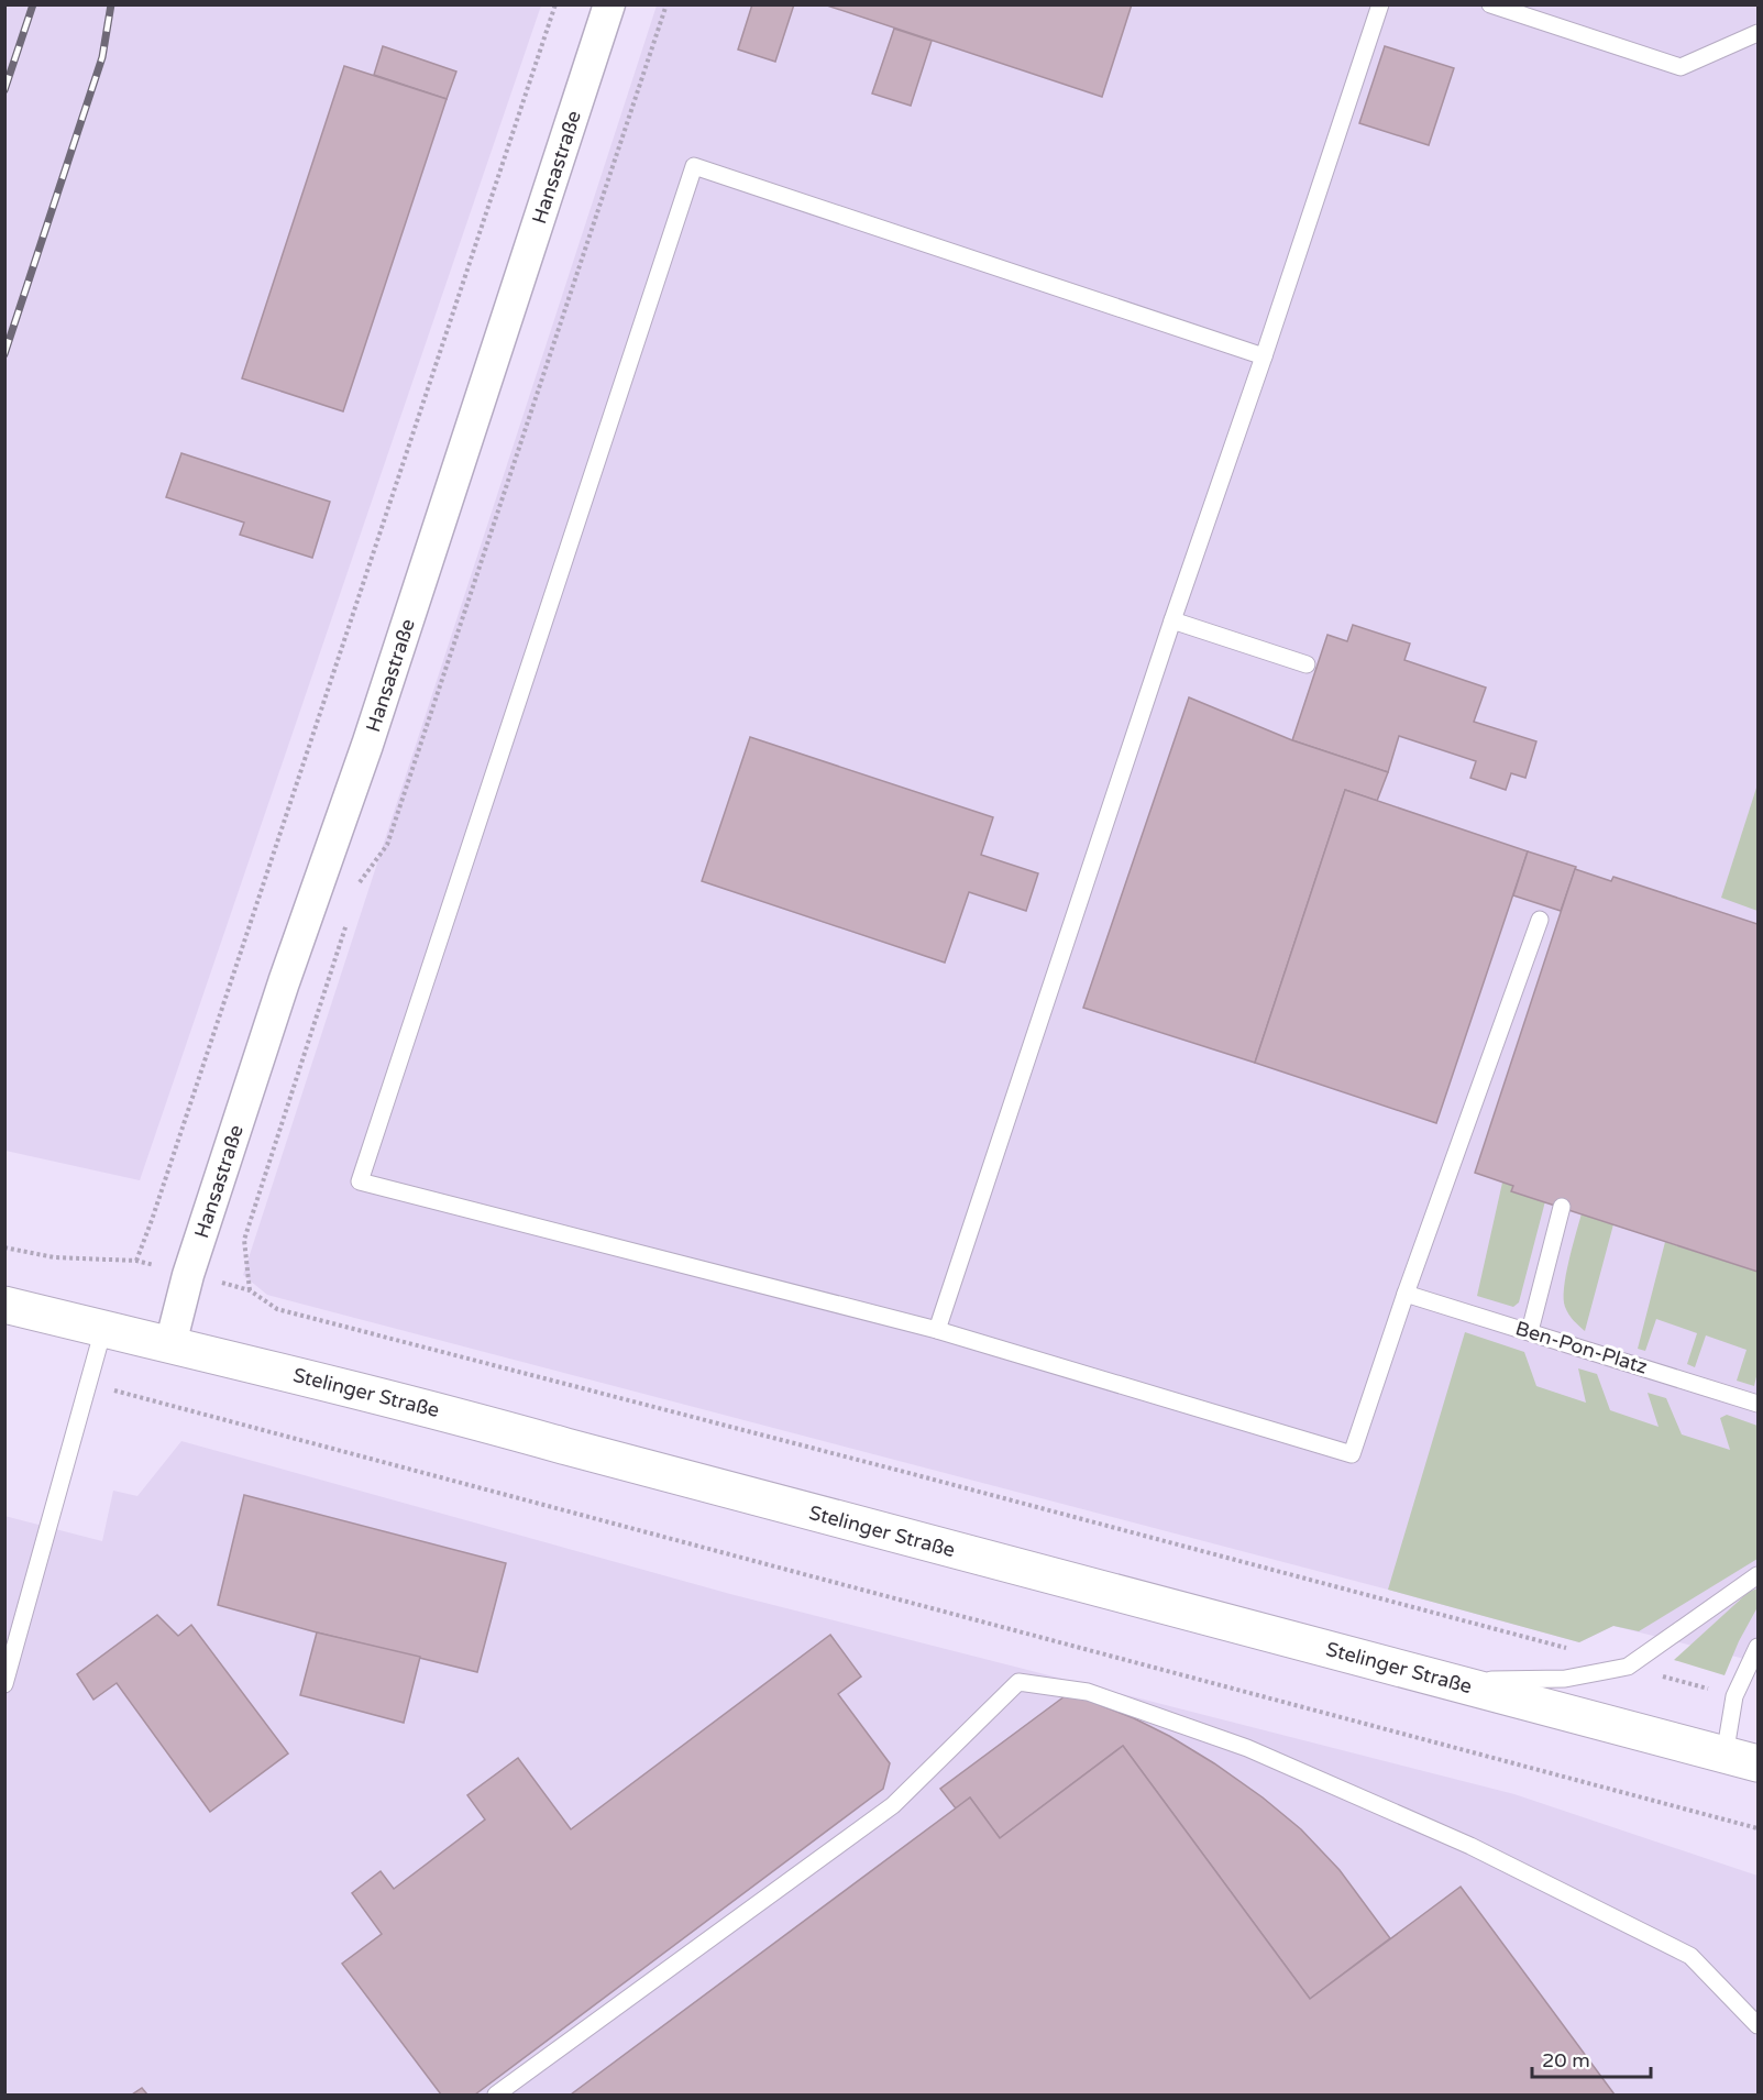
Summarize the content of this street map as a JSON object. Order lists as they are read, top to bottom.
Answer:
{
  "streets": {
    "main road": ["Stelinger Straße"],
    "street": ["Hansastraße"],
    "lane": ["Ben-Pon-Platz"]
  },
  "crossings": [
    ["Hansastraße", "Stelinger Straße"]
  ],
  "scale_bar": "20 m"
}
